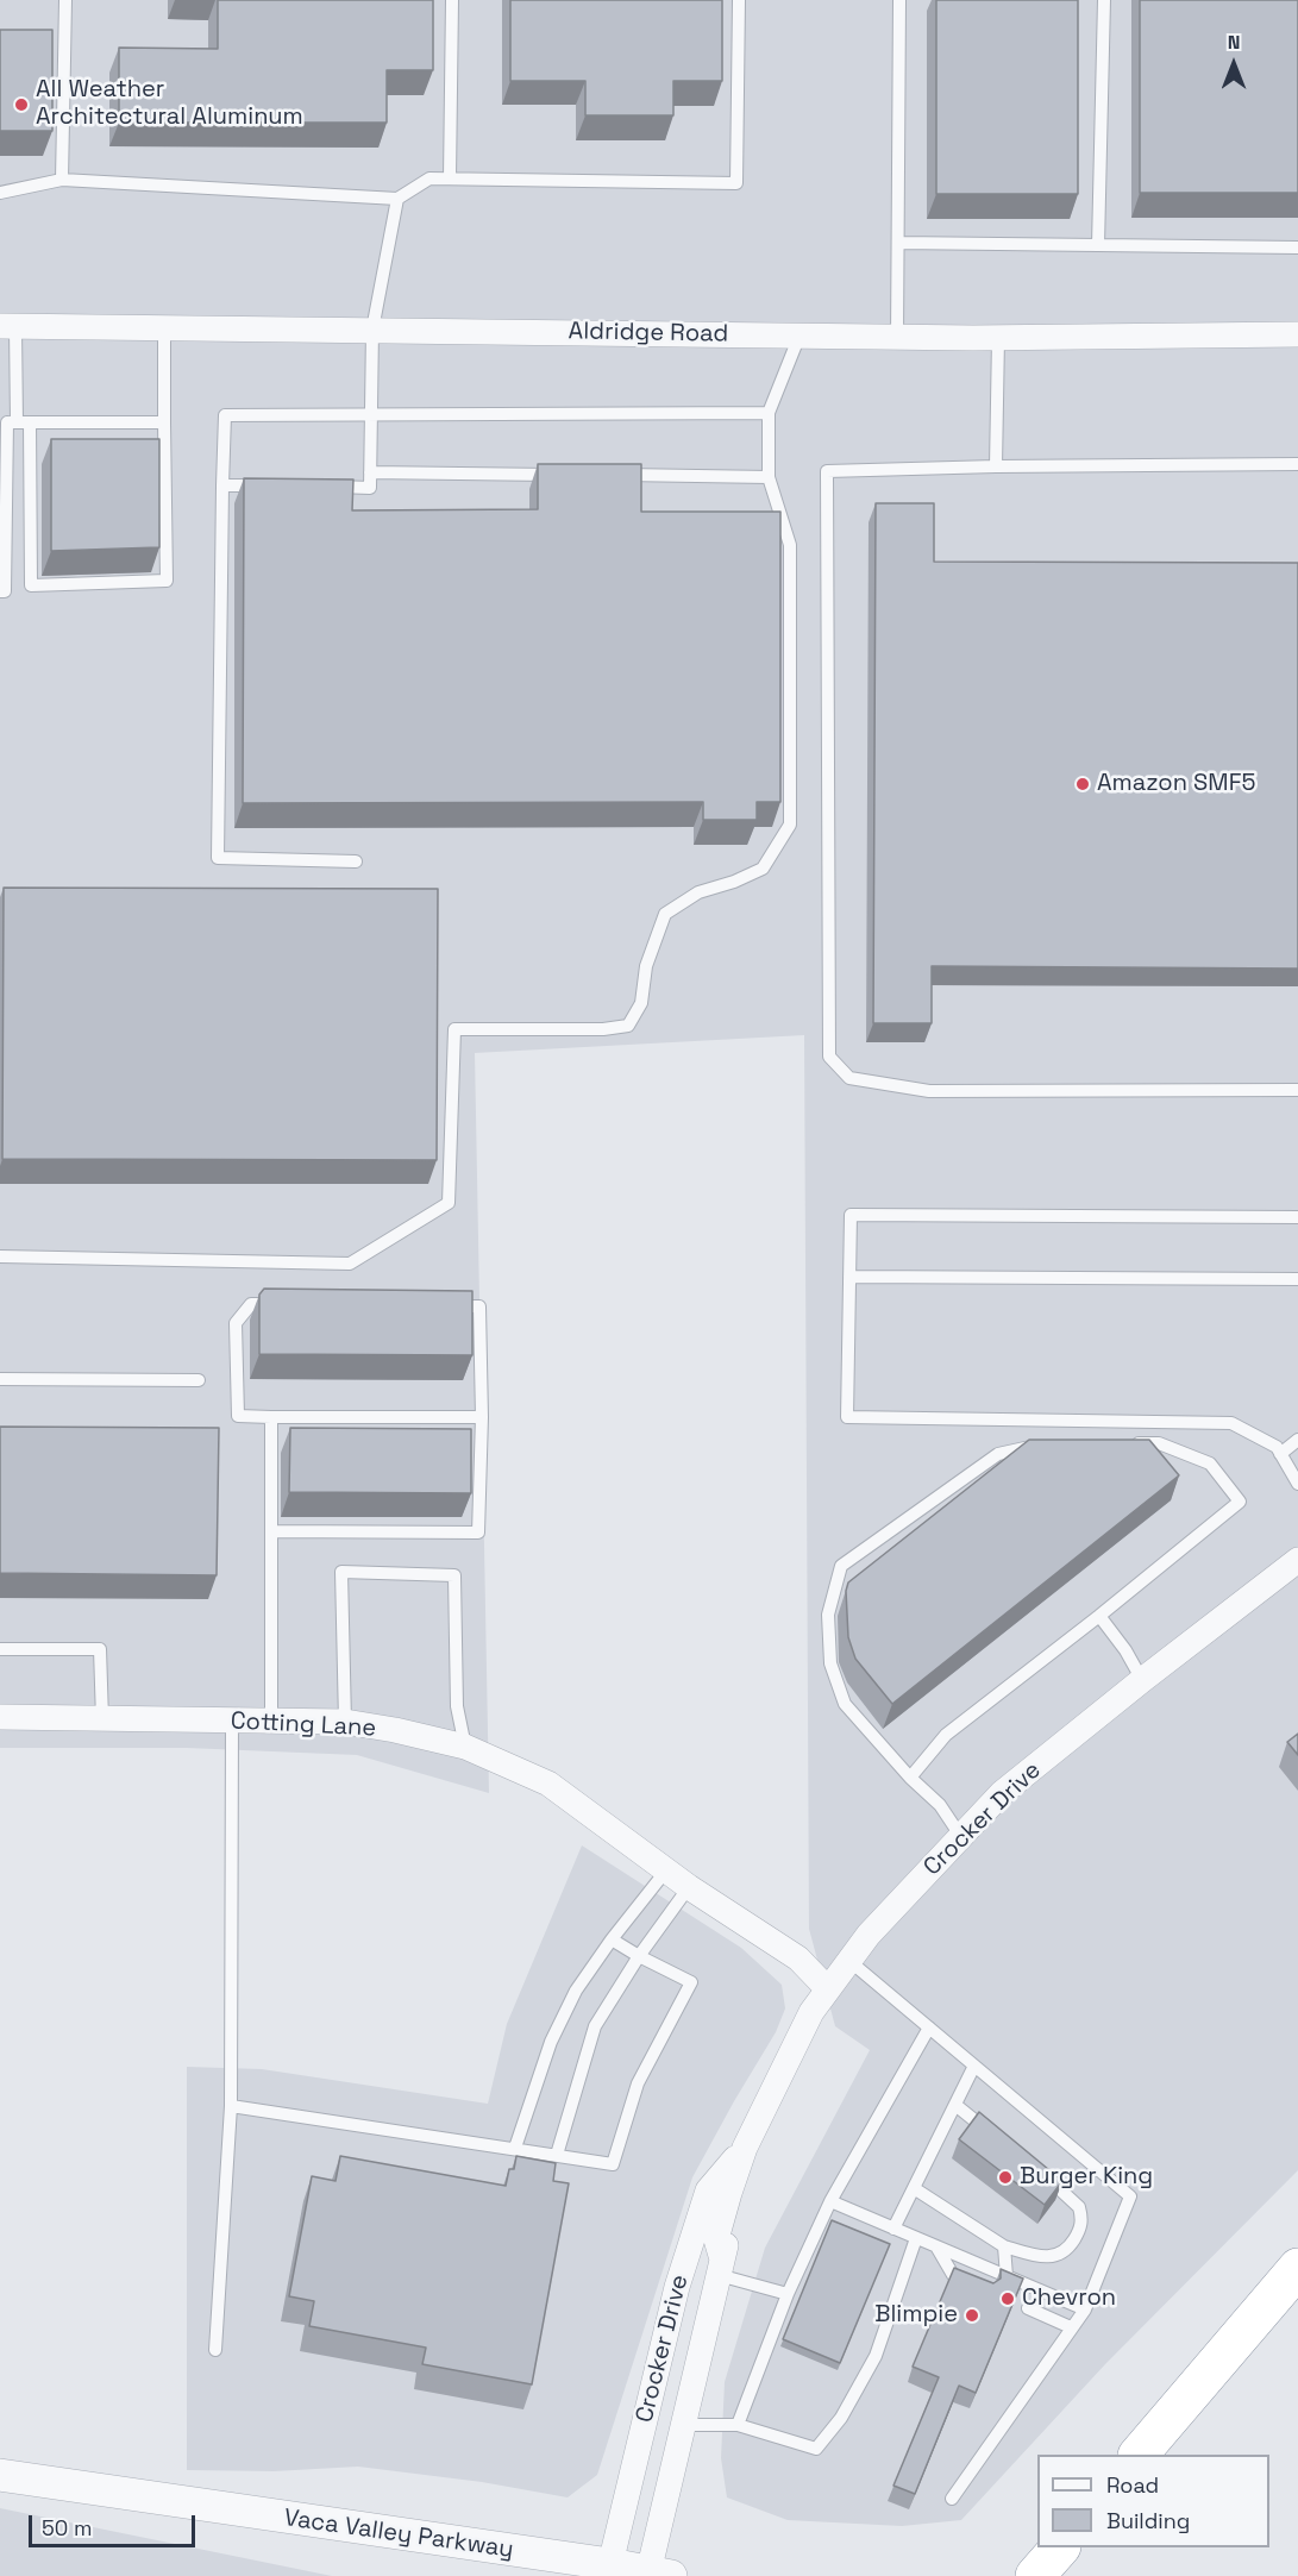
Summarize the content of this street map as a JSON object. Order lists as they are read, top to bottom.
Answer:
{
  "streets": {
    "street": [
      "Aldridge Road",
      "Cotting Lane",
      "Crocker Drive",
      "Vaca Valley Parkway"
    ]
  },
  "crossings": [
    ["Cotting Lane", "Crocker Drive"],
    ["Crocker Drive", "Vaca Valley Parkway"]
  ],
  "places": [
    "All Weather Architectural Aluminum",
    "Amazon SMF5",
    "Burger King",
    "Chevron",
    "Blimpie"
  ],
  "legend": ["Road", "Building"],
  "scale_bar": "50 m",
  "north": "top"
}
